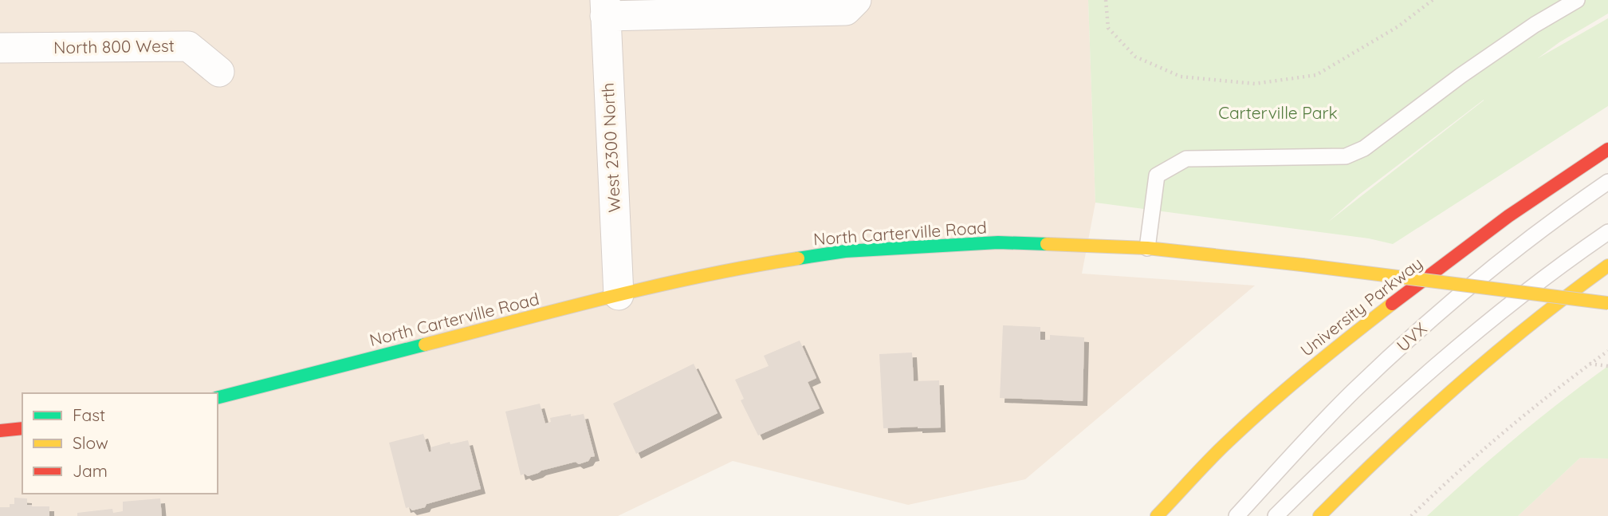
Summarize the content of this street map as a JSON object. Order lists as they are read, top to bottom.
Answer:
{
  "streets": {
    "street": [
      "North 800 West",
      "West 2300 North",
      "North Carterville Road",
      "University Parkway"
    ],
    "lane": ["UVX"]
  },
  "crossings": [
    ["West 2300 North", "North Carterville Road"]
  ],
  "parks": ["Carterville Park"],
  "legend": ["Fast", "Slow", "Jam"]
}
